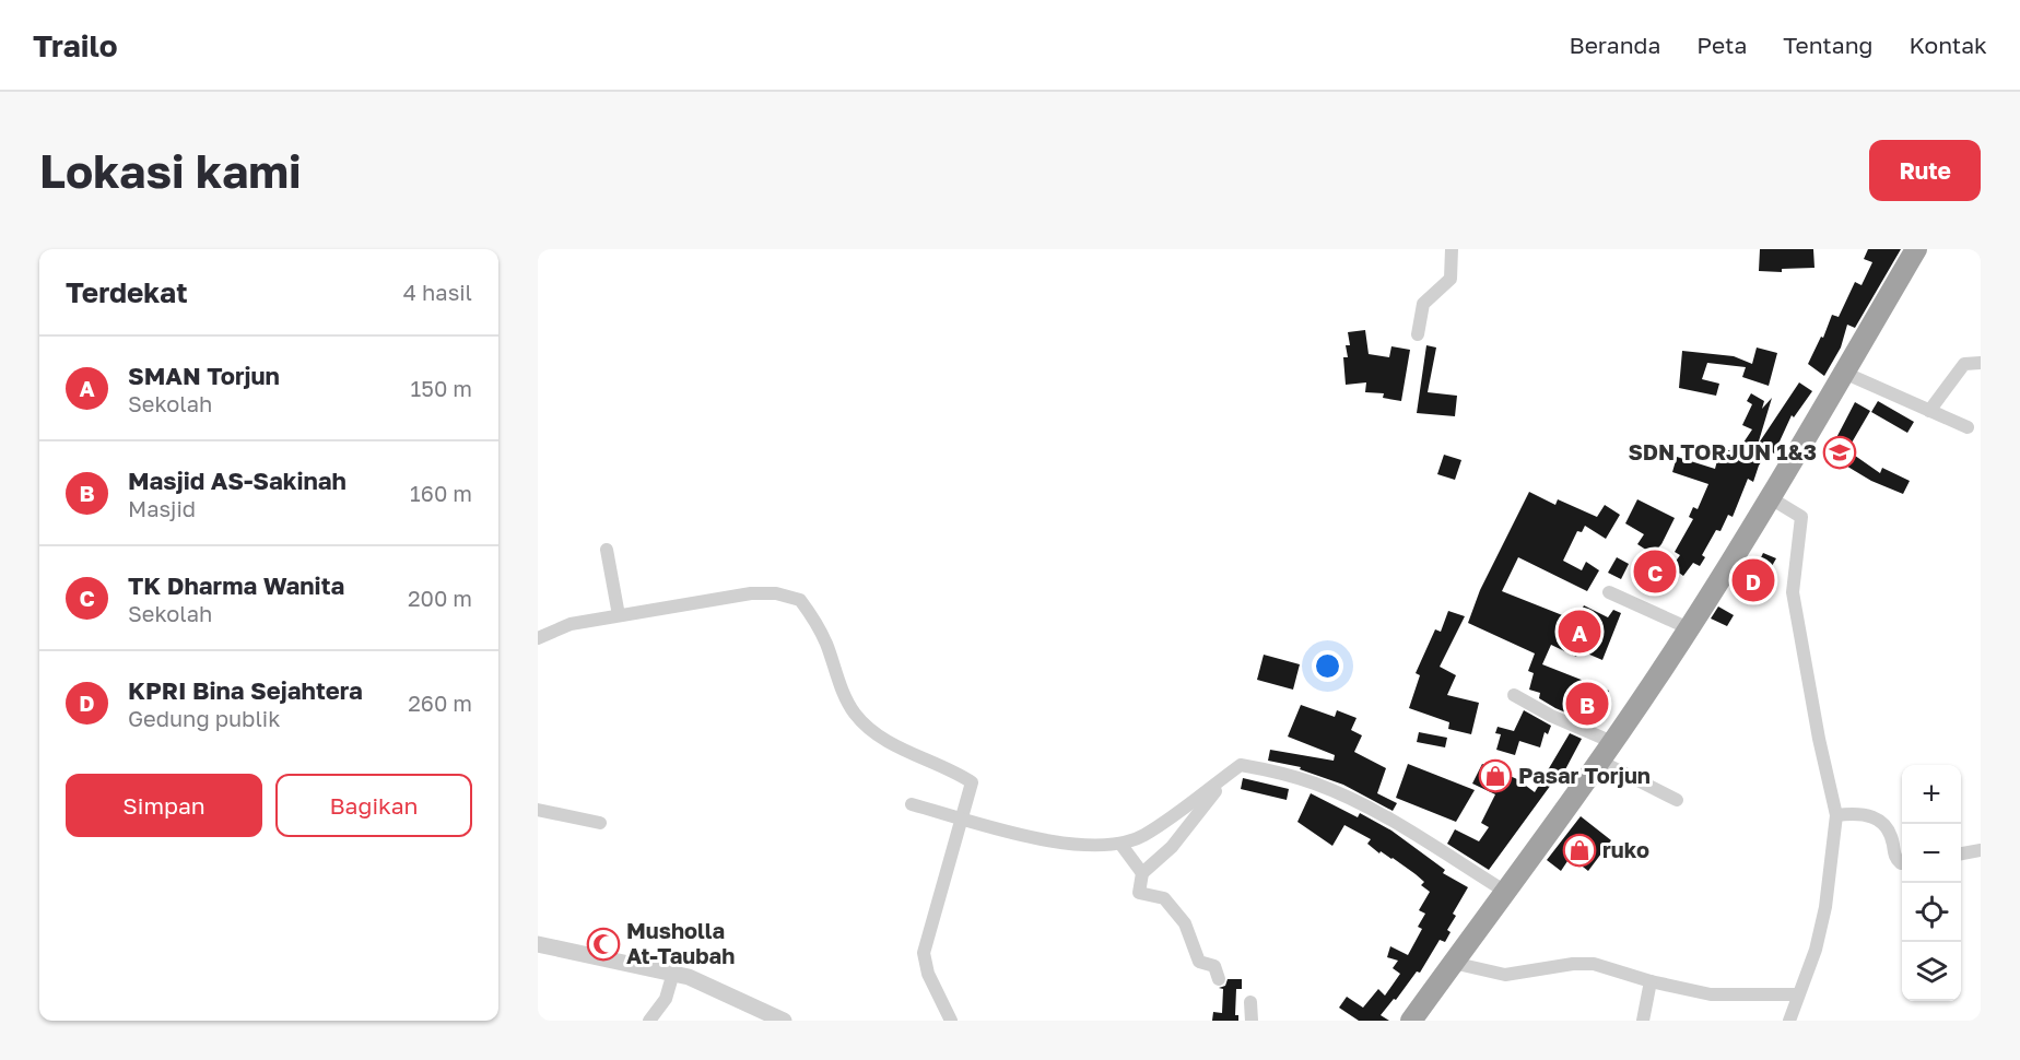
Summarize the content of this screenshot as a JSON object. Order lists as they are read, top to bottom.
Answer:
{
  "places": {
    "school or university": ["SDN TORJUN 1&3"],
    "shop": ["Pasar Torjun", "ruko"],
    "mosque": ["Musholla At-Taubah"]
  },
  "page": {
    "header": "Trailo",
    "nav": [
      "Beranda",
      "Peta",
      "Tentang",
      "Kontak"
    ],
    "buttons": [
      "Rute",
      ["Simpan", "Bagikan"]
    ],
    "title": "Lokasi kami",
    "heading": ["Terdekat", "4 hasil"],
    "list": [
      {
        "mark": "A",
        "name": "SMAN Torjun",
        "note": "Sekolah",
        "value": "150 m"
      },
      {
        "mark": "B",
        "name": "Masjid AS-Sakinah",
        "note": "Masjid",
        "value": "160 m"
      },
      {
        "mark": "C",
        "name": "TK Dharma Wanita",
        "note": "Sekolah",
        "value": "200 m"
      },
      {
        "mark": "D",
        "name": "KPRI Bina Sejahtera",
        "note": "Gedung publik",
        "value": "260 m"
      }
    ],
    "pins": [
      "C",
      "D",
      "A",
      "B"
    ],
    "map_buttons": ["+", "−"]
  }
}
